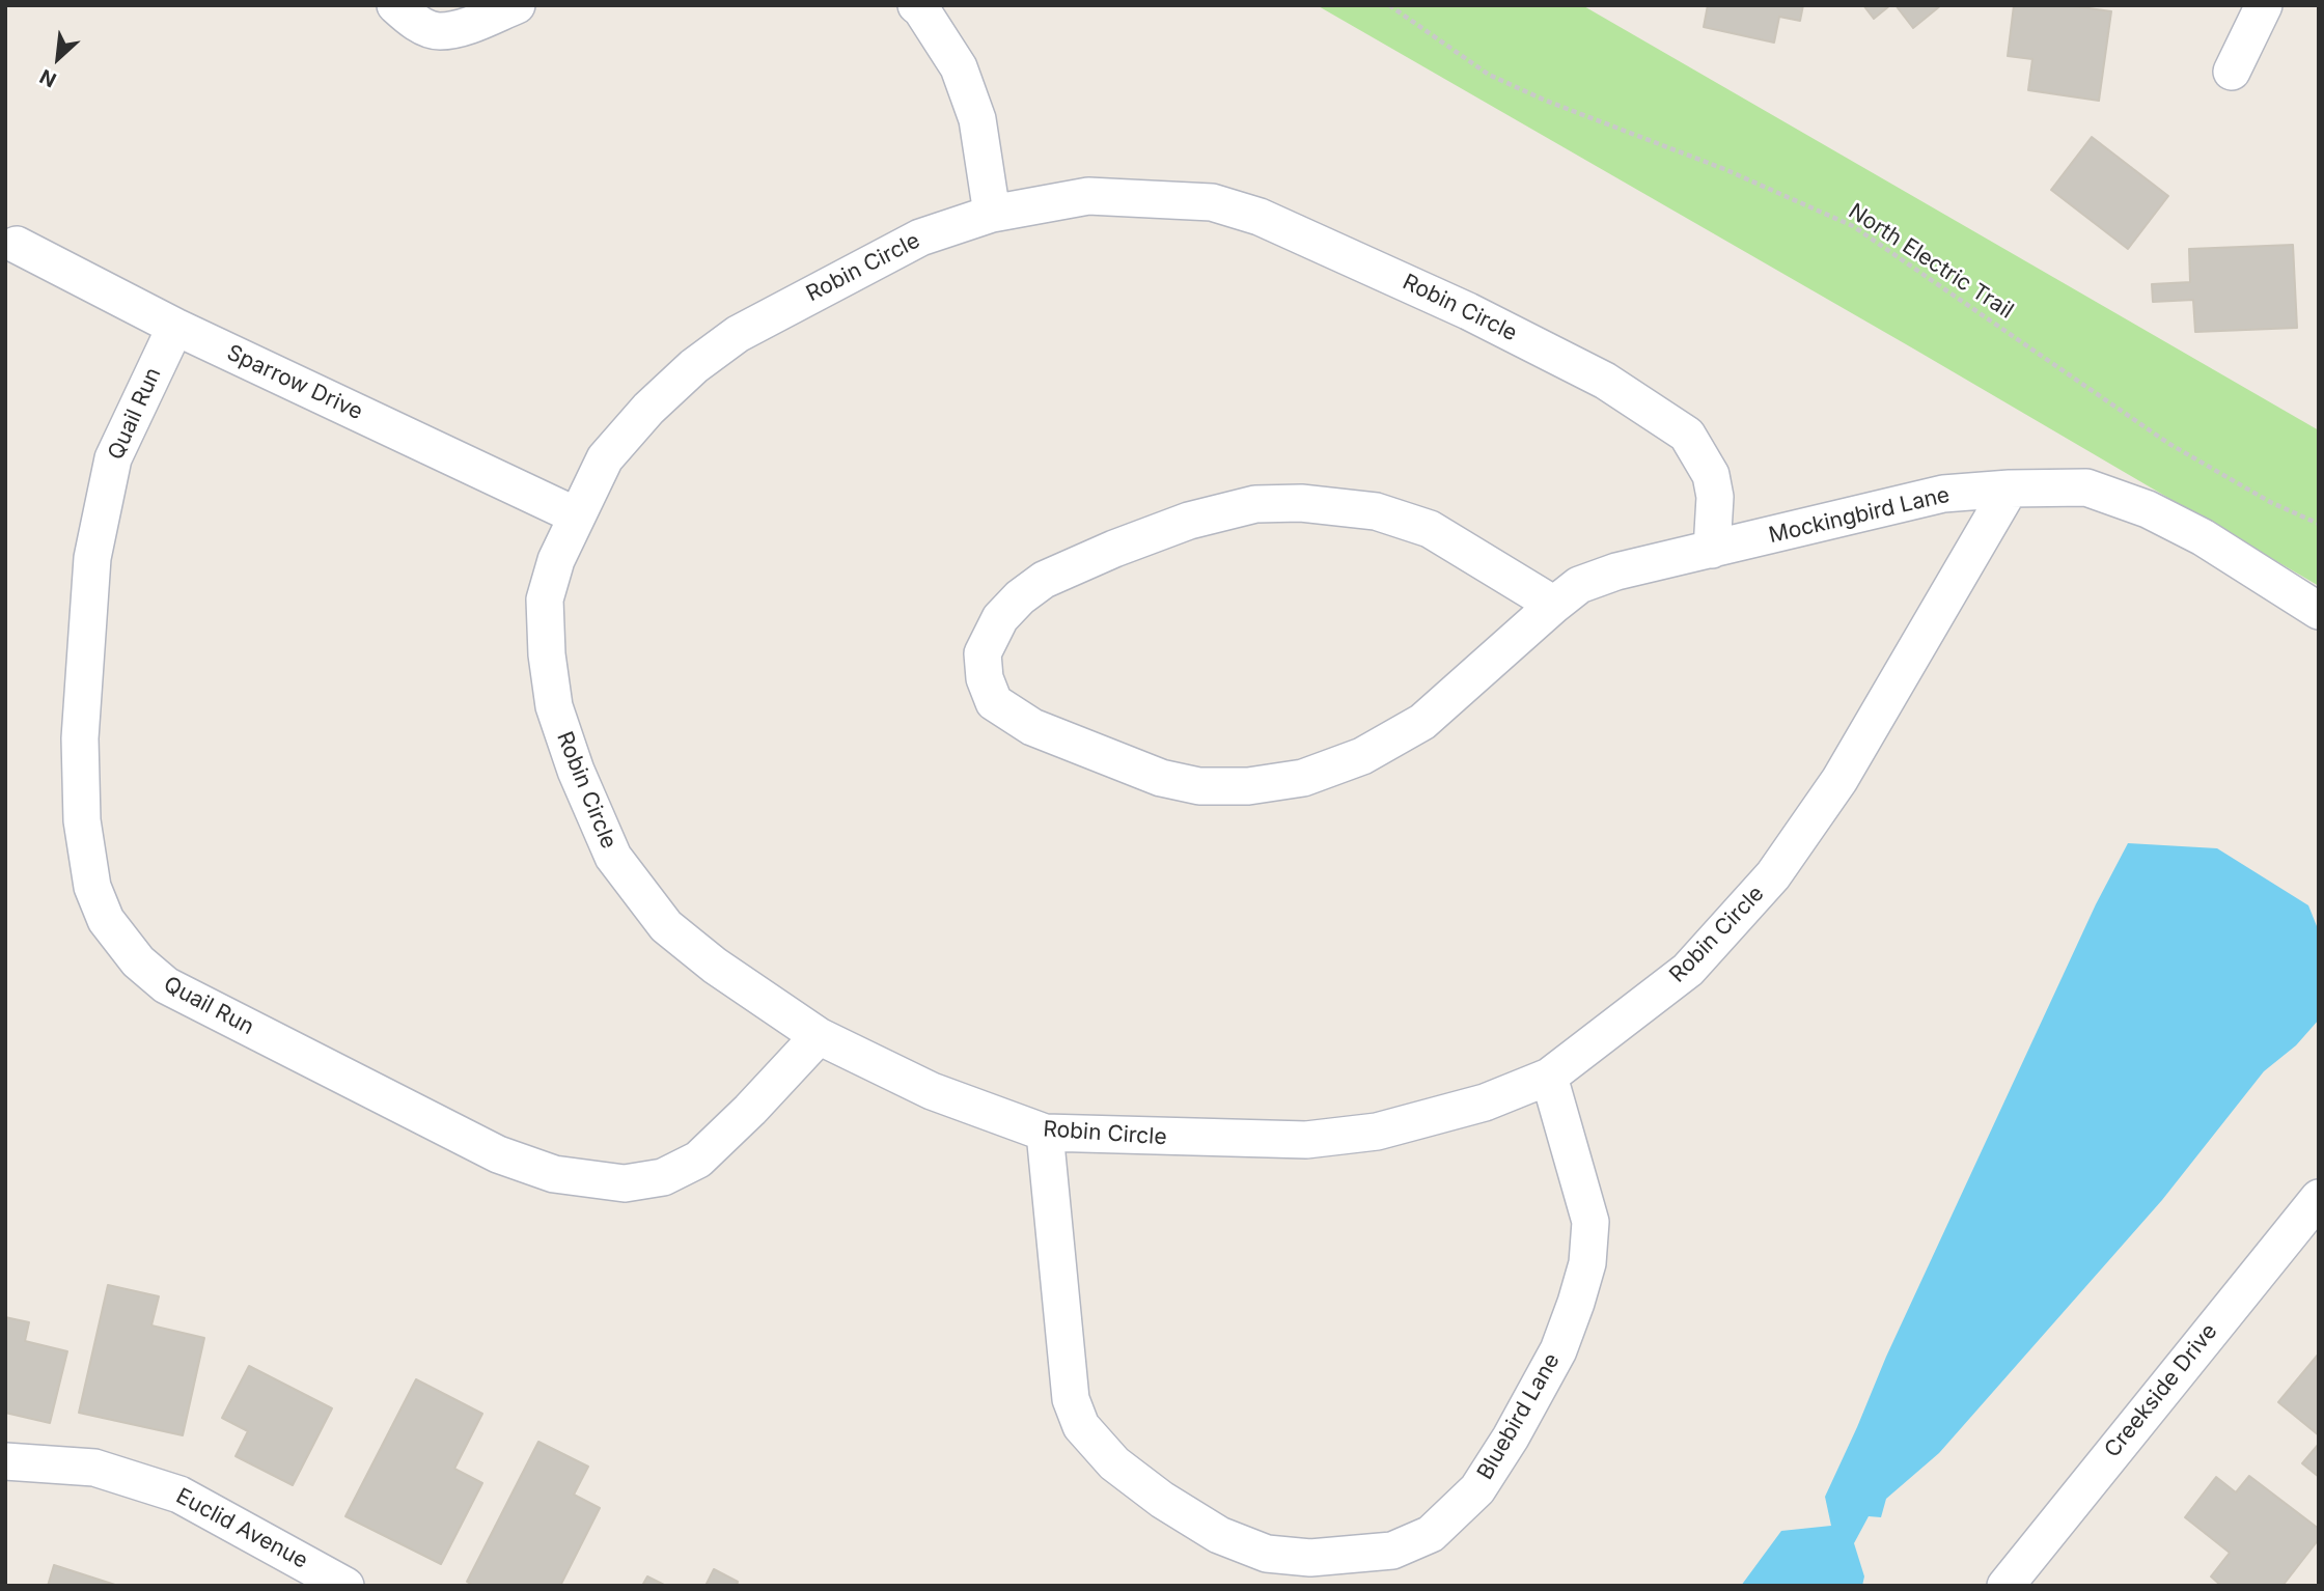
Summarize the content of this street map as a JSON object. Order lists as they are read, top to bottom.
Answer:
{
  "streets": {
    "street": [
      "Robin Circle",
      "Sparrow Drive",
      "Quail Run",
      "Mockingbird Lane",
      "Creekside Drive",
      "Bluebird Lane",
      "Euclid Avenue"
    ],
    "path": ["North Electric Trail"]
  },
  "crossings": [
    ["Robin Circle", "Sparrow Drive"],
    ["Robin Circle", "Quail Run"],
    ["Robin Circle", "Mockingbird Lane"],
    ["Robin Circle", "Bluebird Lane"],
    ["Sparrow Drive", "Quail Run"]
  ],
  "north": "bottom left"
}
